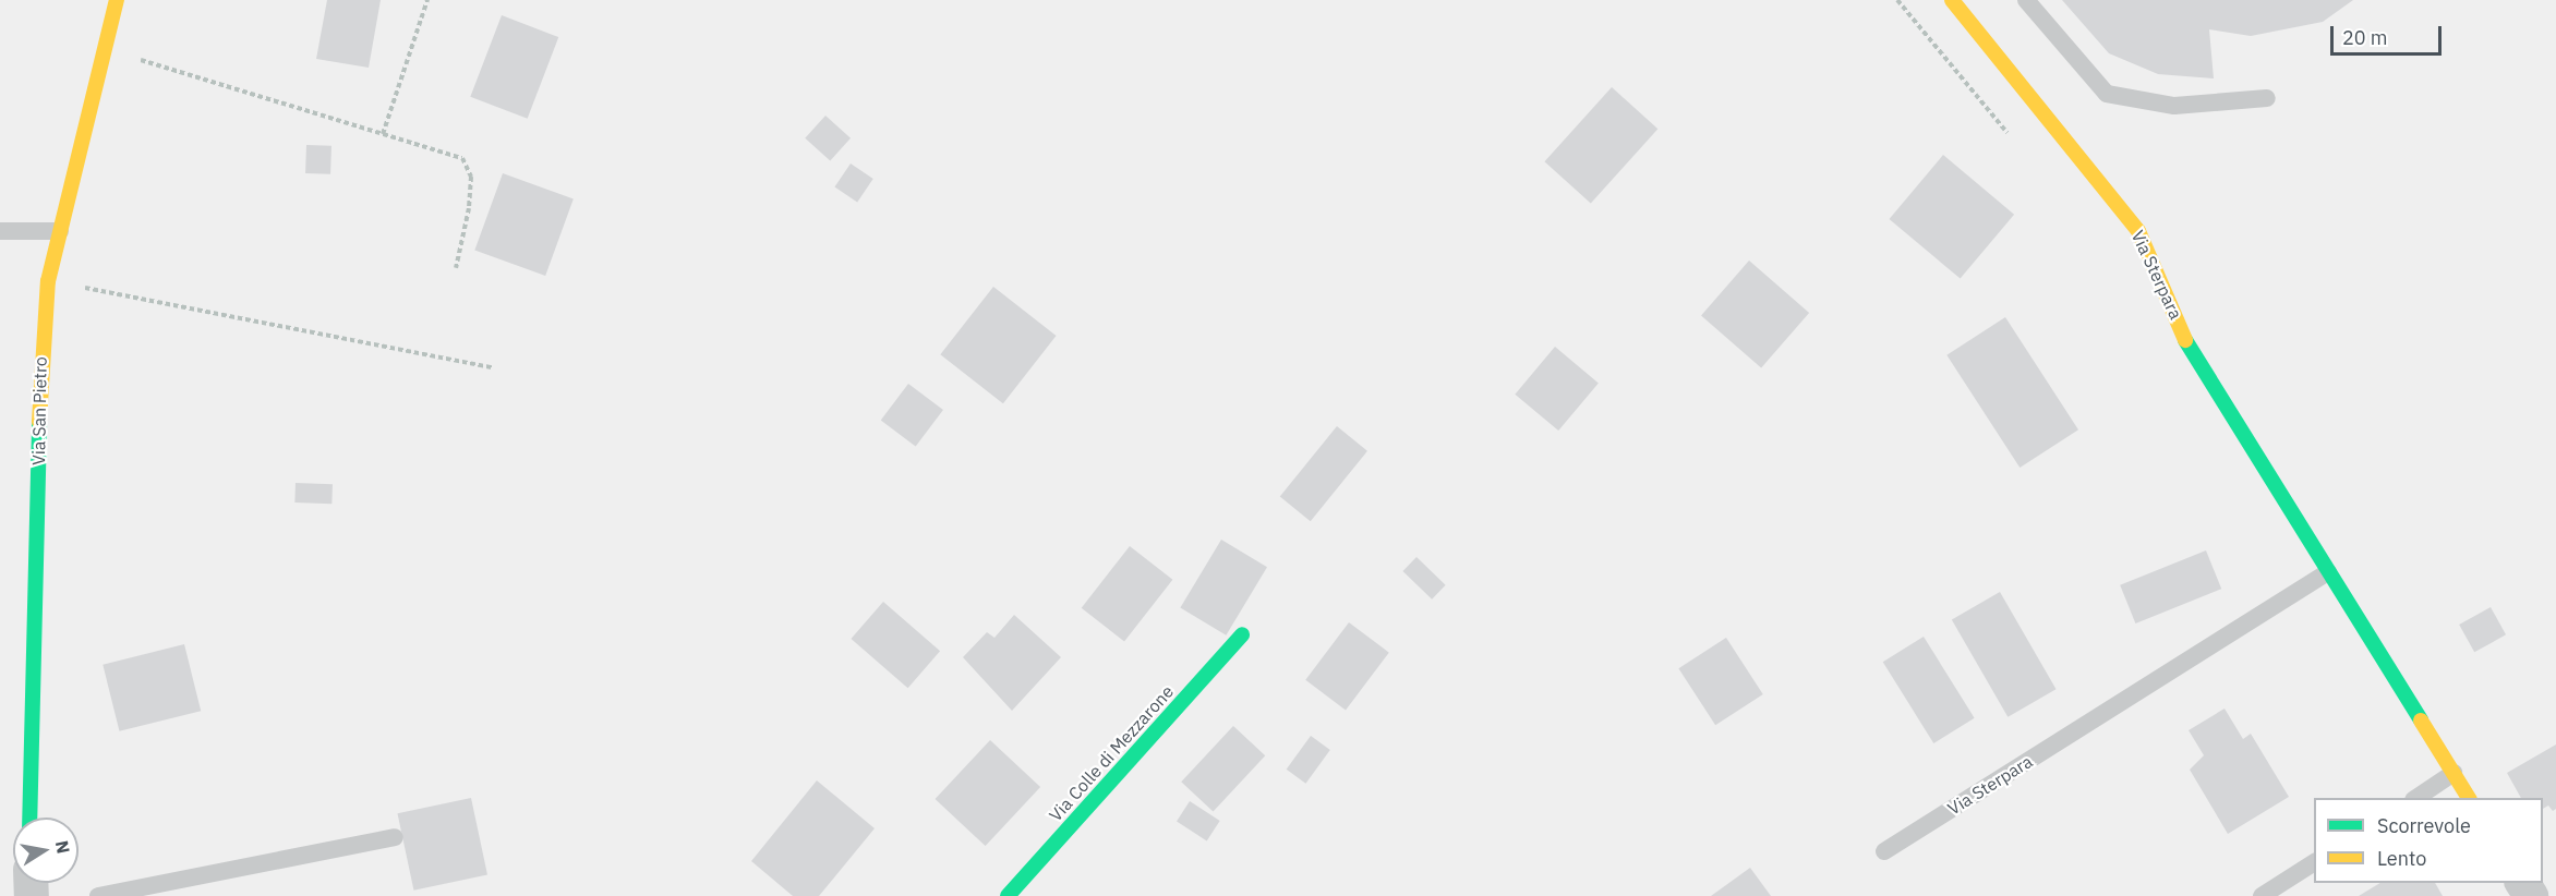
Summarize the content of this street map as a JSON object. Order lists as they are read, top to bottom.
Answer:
{
  "streets": {
    "street": ["Via Sterpara", "Via San Pietro", "Via Colle di Mezzarone"]
  },
  "legend": ["Scorrevole", "Lento"],
  "scale_bar": "20 m",
  "north": "right"
}
